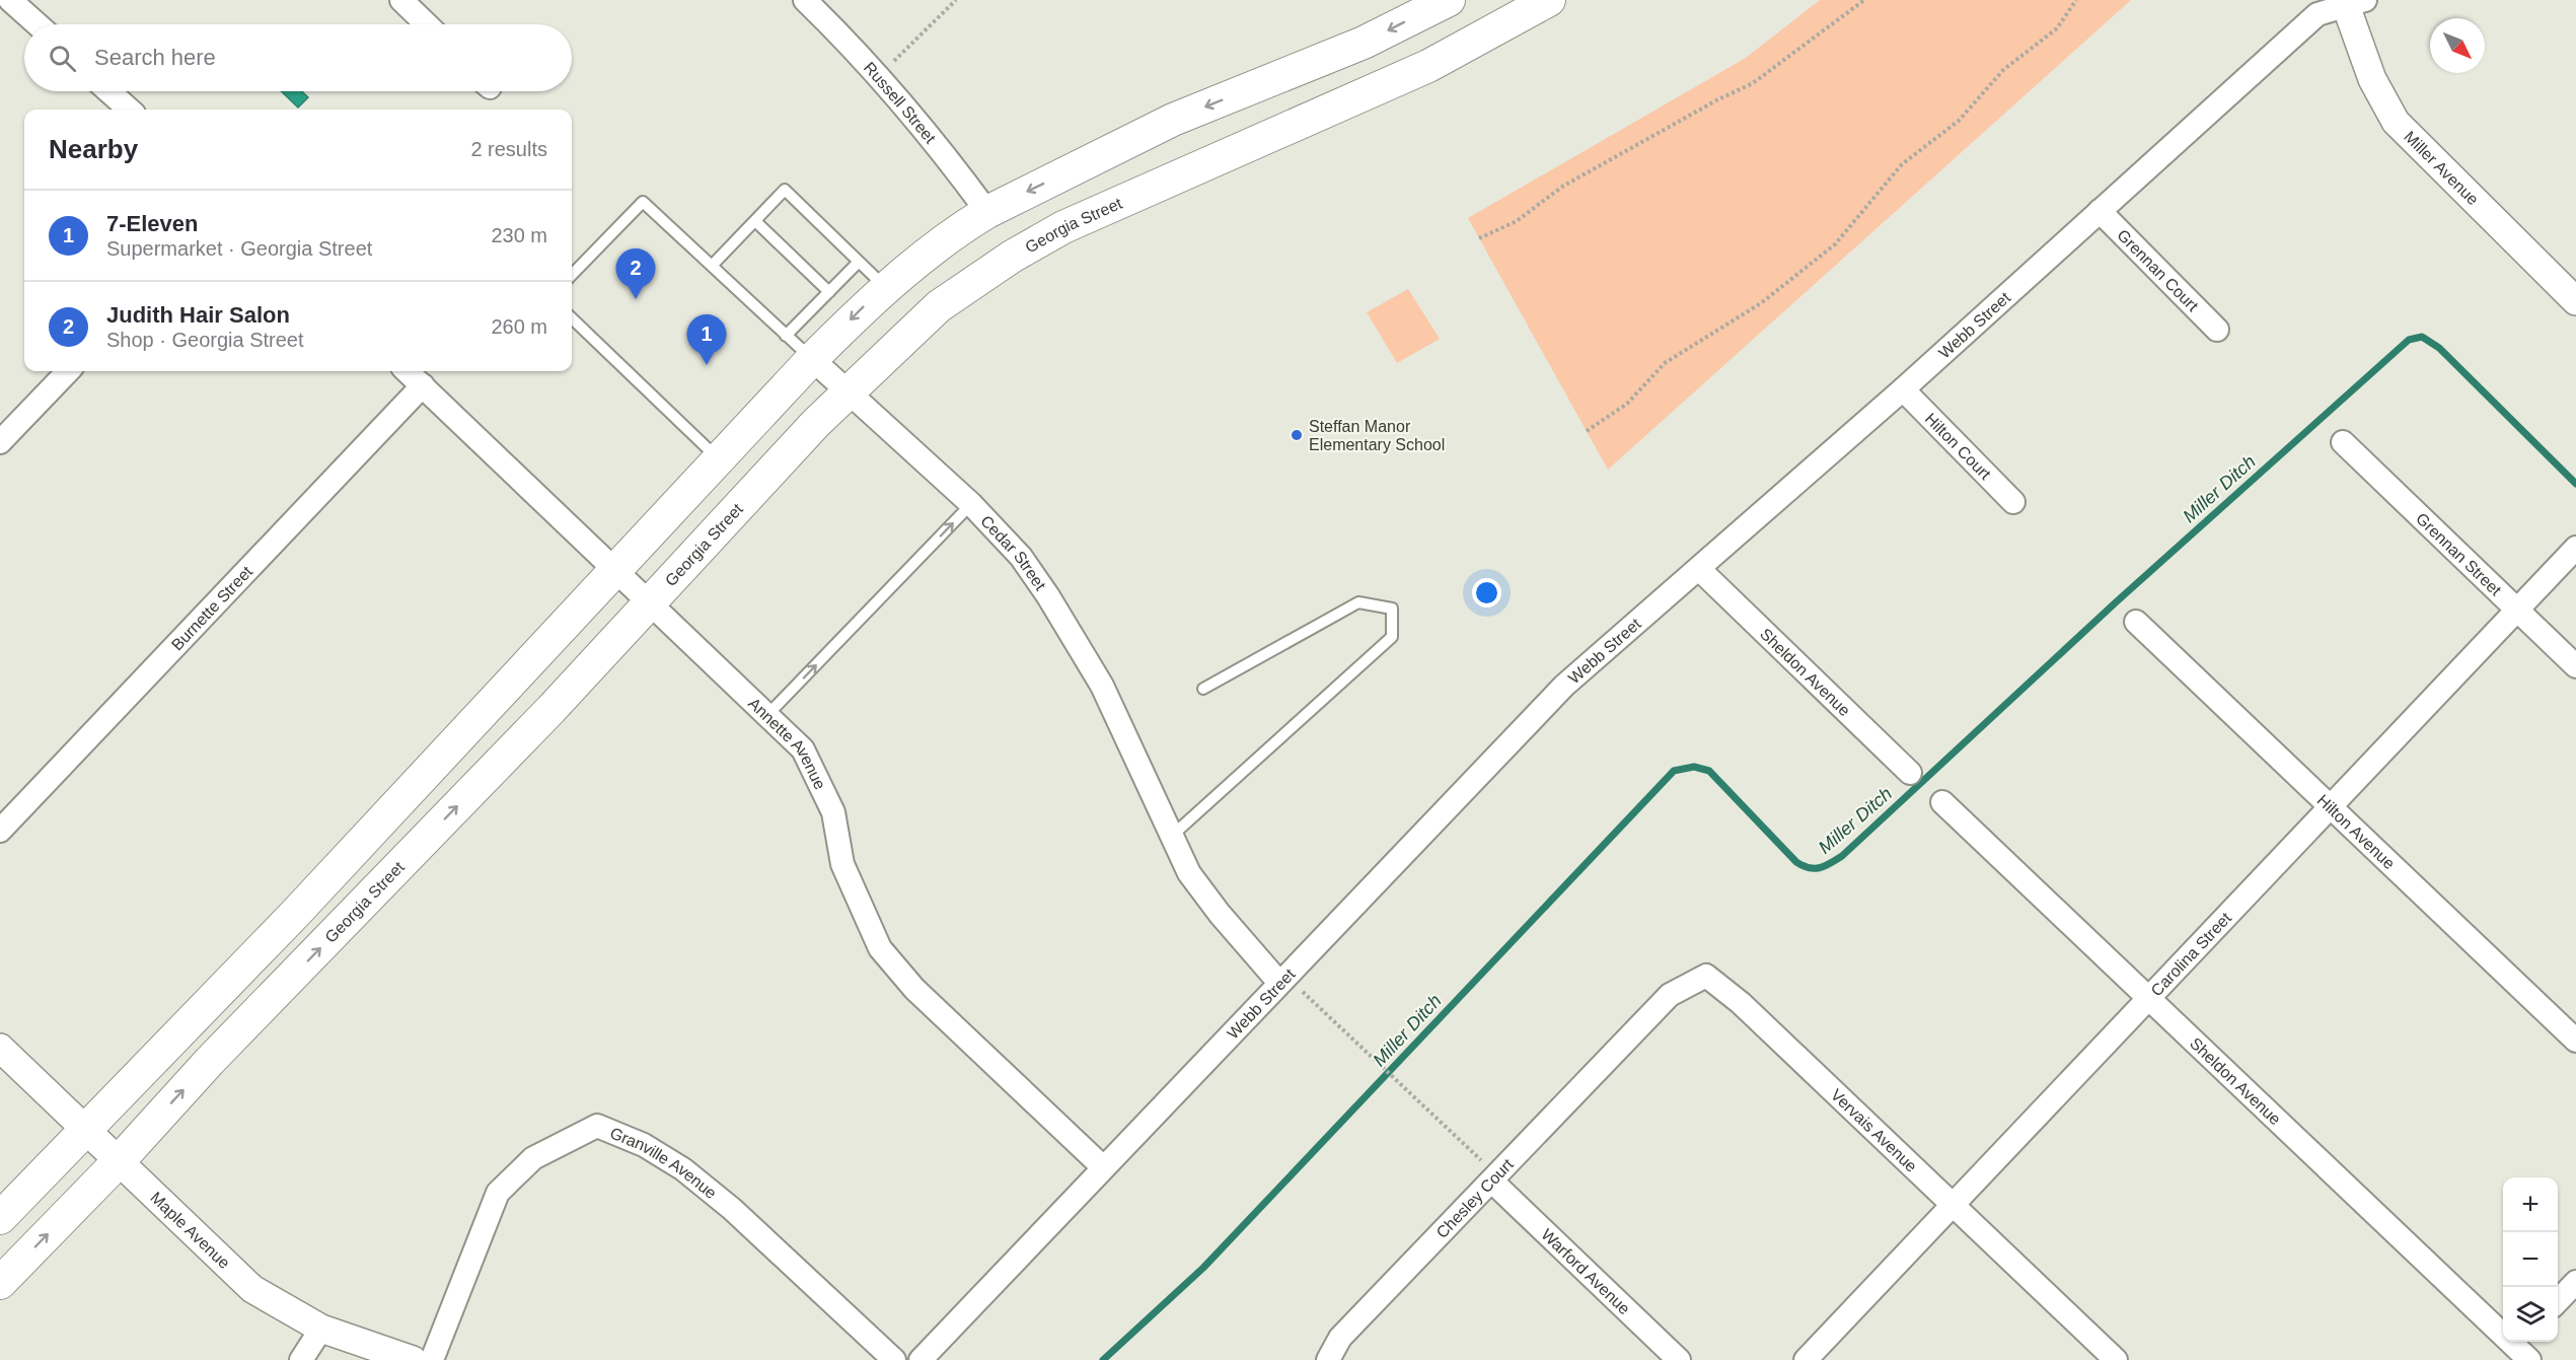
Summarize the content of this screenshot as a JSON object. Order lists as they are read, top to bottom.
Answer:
{
  "streets": {
    "main road": ["Georgia Street"],
    "street": [
      "Russell Street",
      "Miller Avenue",
      "Grennan Court",
      "Webb Street",
      "Hilton Court",
      "Cedar Street",
      "Grennan Street",
      "Burnette Street",
      "Sheldon Avenue",
      "Annette Avenue",
      "Hilton Avenue",
      "Carolina Street",
      "Vervais Avenue",
      "Granville Avenue",
      "Chesley Court",
      "Maple Avenue",
      "Warford Avenue"
    ]
  },
  "crossings": [
    ["Miller Avenue", "Webb Street"],
    ["Georgia Street", "Cedar Street"],
    ["Georgia Street", "Annette Avenue"],
    ["Georgia Street", "Maple Avenue"],
    ["Grennan Court", "Webb Street"],
    ["Webb Street", "Hilton Court"],
    ["Webb Street", "Cedar Street"],
    ["Webb Street", "Sheldon Avenue"],
    ["Webb Street", "Annette Avenue"],
    ["Grennan Street", "Carolina Street"],
    ["Burnette Street", "Annette Avenue"],
    ["Sheldon Avenue", "Carolina Street"],
    ["Hilton Avenue", "Carolina Street"],
    ["Carolina Street", "Vervais Avenue"],
    ["Vervais Avenue", "Chesley Court"],
    ["Chesley Court", "Warford Avenue"]
  ],
  "water": ["Miller Ditch"],
  "places": ["Steffan Manor Elementary School"],
  "north": "bottom right",
  "page": {
    "search": "Search here",
    "heading": ["Nearby", "2 results"],
    "list": [
      {
        "mark": "1",
        "name": "7-Eleven",
        "note": "Supermarket · Georgia Street",
        "value": "230 m"
      },
      {
        "mark": "2",
        "name": "Judith Hair Salon",
        "note": "Shop · Georgia Street",
        "value": "260 m"
      }
    ],
    "pins": ["2", "1"],
    "map_buttons": ["+", "−"]
  }
}
